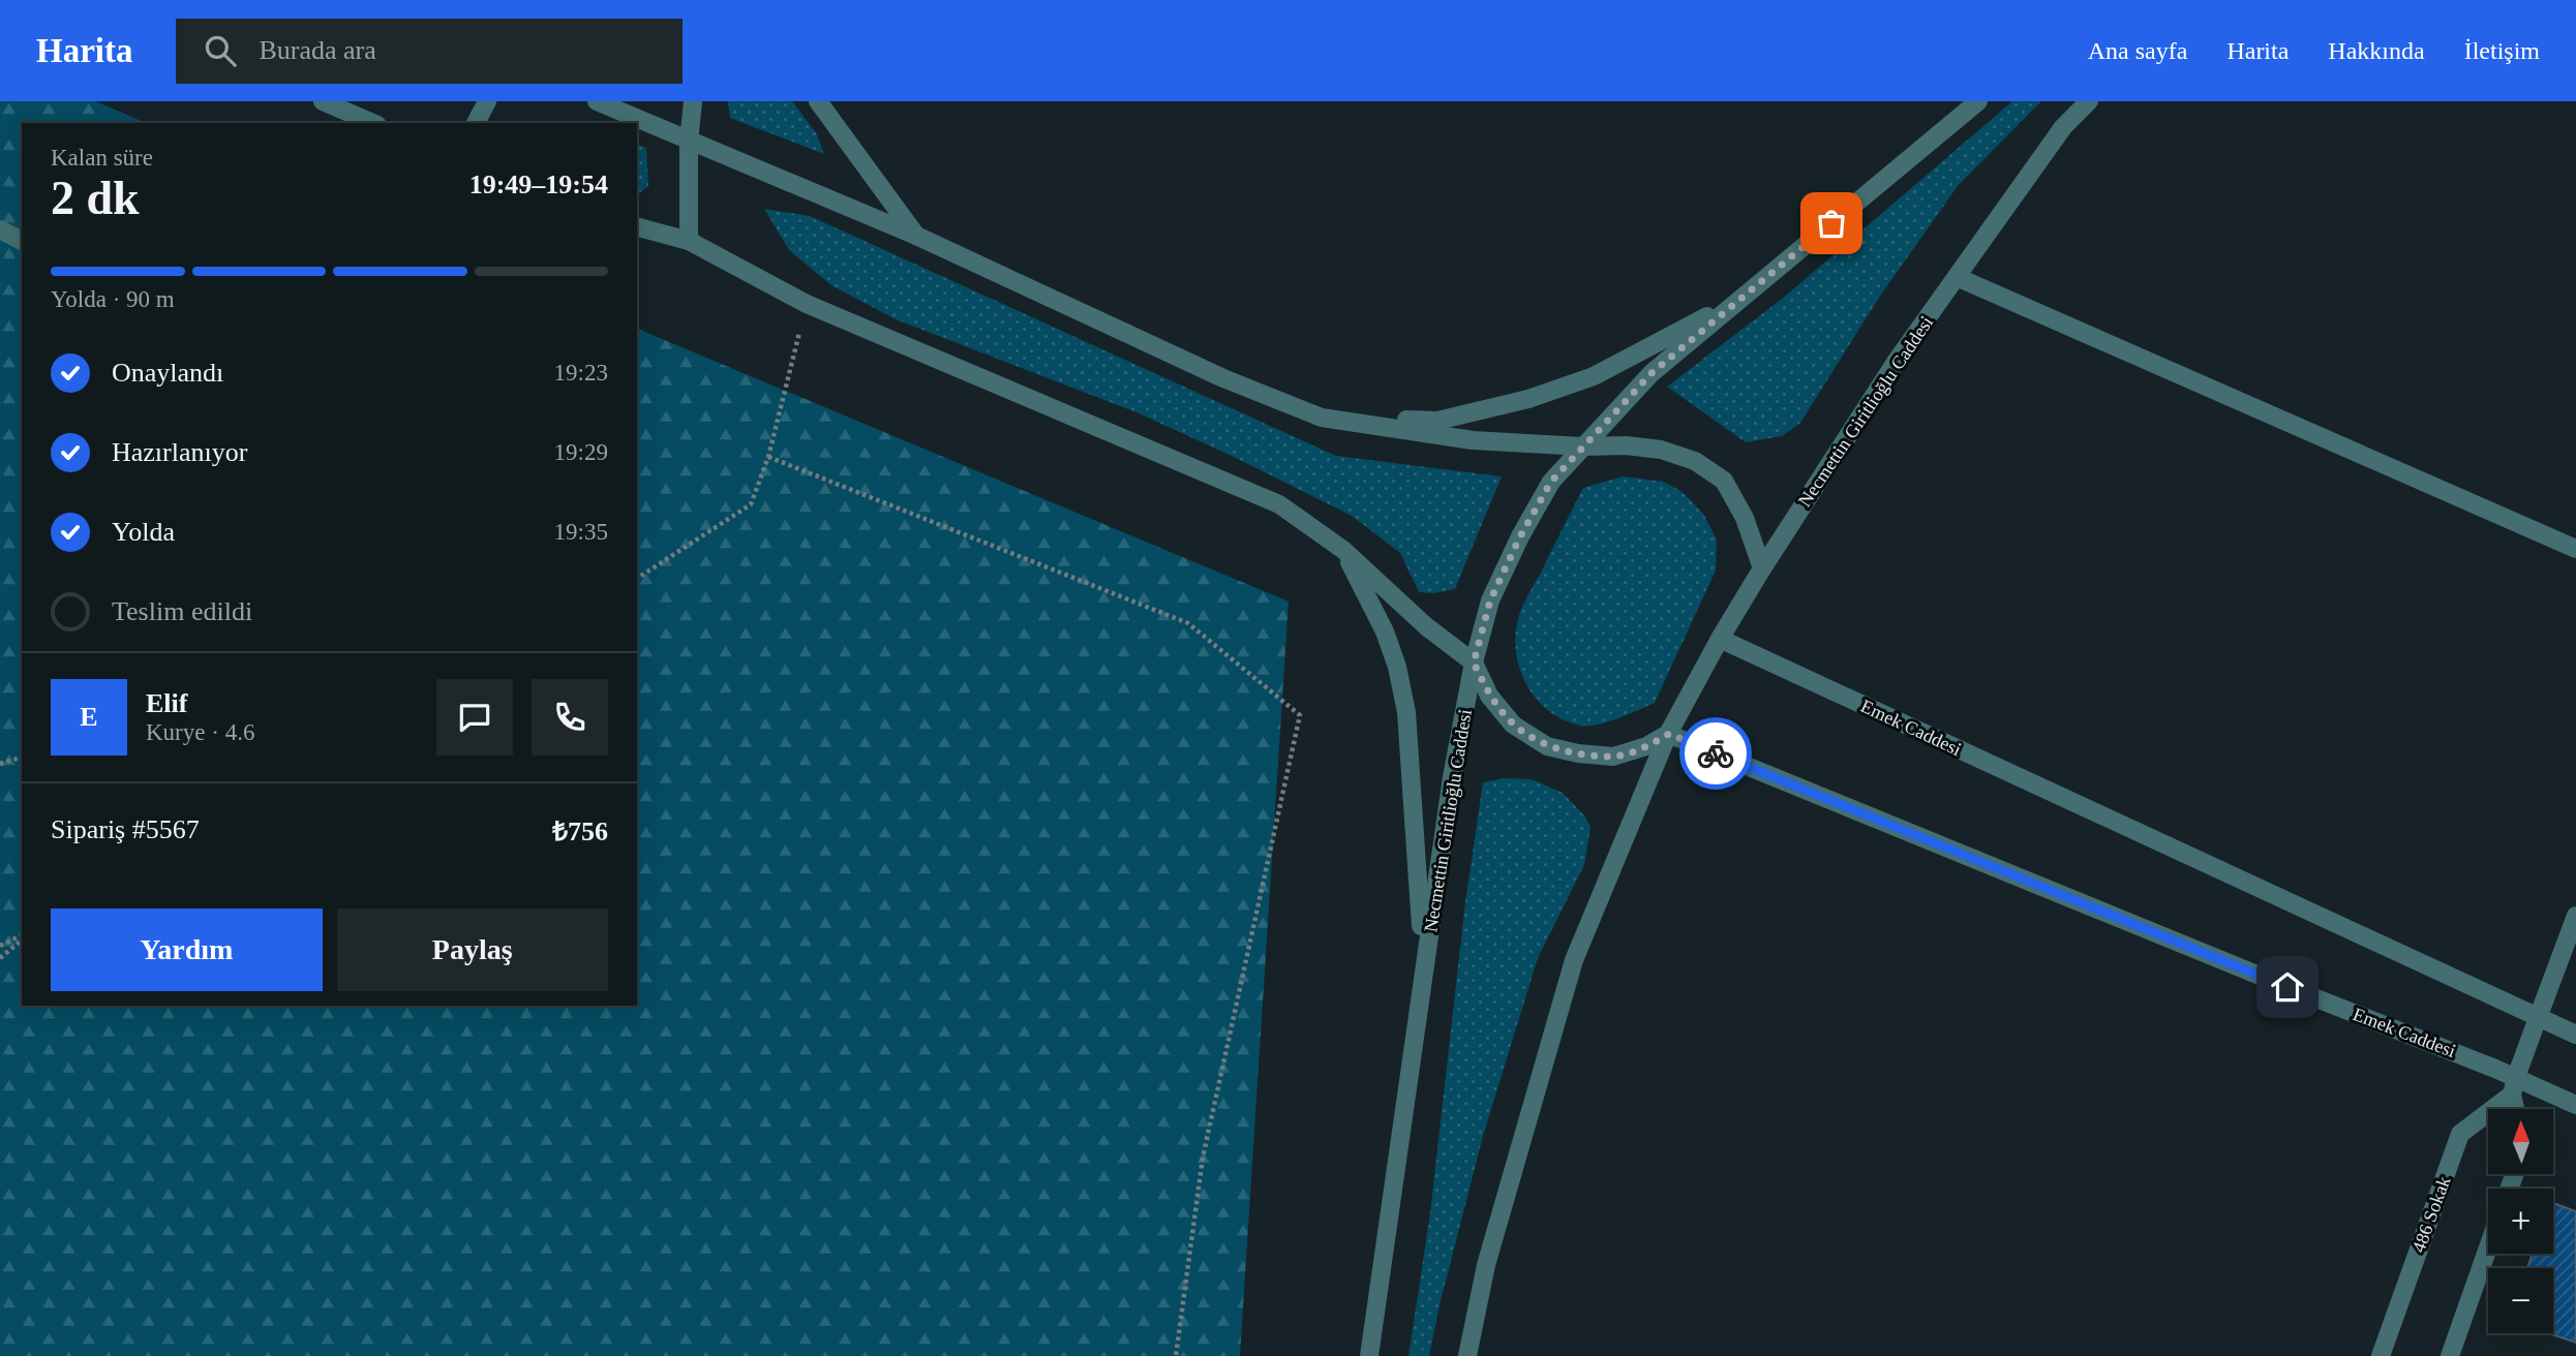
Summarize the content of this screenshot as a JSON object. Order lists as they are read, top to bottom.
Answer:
{
  "streets": {
    "street": ["Necmettin Giritlioğlu Caddesi", "Emek Caddesi", "486 Sokak"]
  },
  "crossings": [
    ["Necmettin Giritlioğlu Caddesi", "Emek Caddesi"],
    ["Emek Caddesi", "486 Sokak"]
  ],
  "north": "top",
  "page": {
    "header": "Harita",
    "search": "Burada ara",
    "nav": [
      "Ana sayfa",
      "Harita",
      "Hakkında",
      "İletişim"
    ],
    "heading": ["2 dk", "Kalan süre", "19:49–19:54"],
    "panel": [
      "Elif",
      "Kurye · 4.6",
      "Sipariş #5567",
      "₺756"
    ],
    "bar": "Yolda · 90 m",
    "list": [
      ["Onaylandı", "19:23"],
      ["Hazırlanıyor", "19:29"],
      ["Yolda", "19:35"],
      "Teslim edildi"
    ],
    "round": "E",
    "buttons": ["Yardım", "Paylaş"],
    "map_buttons": ["+", "−"]
  }
}
